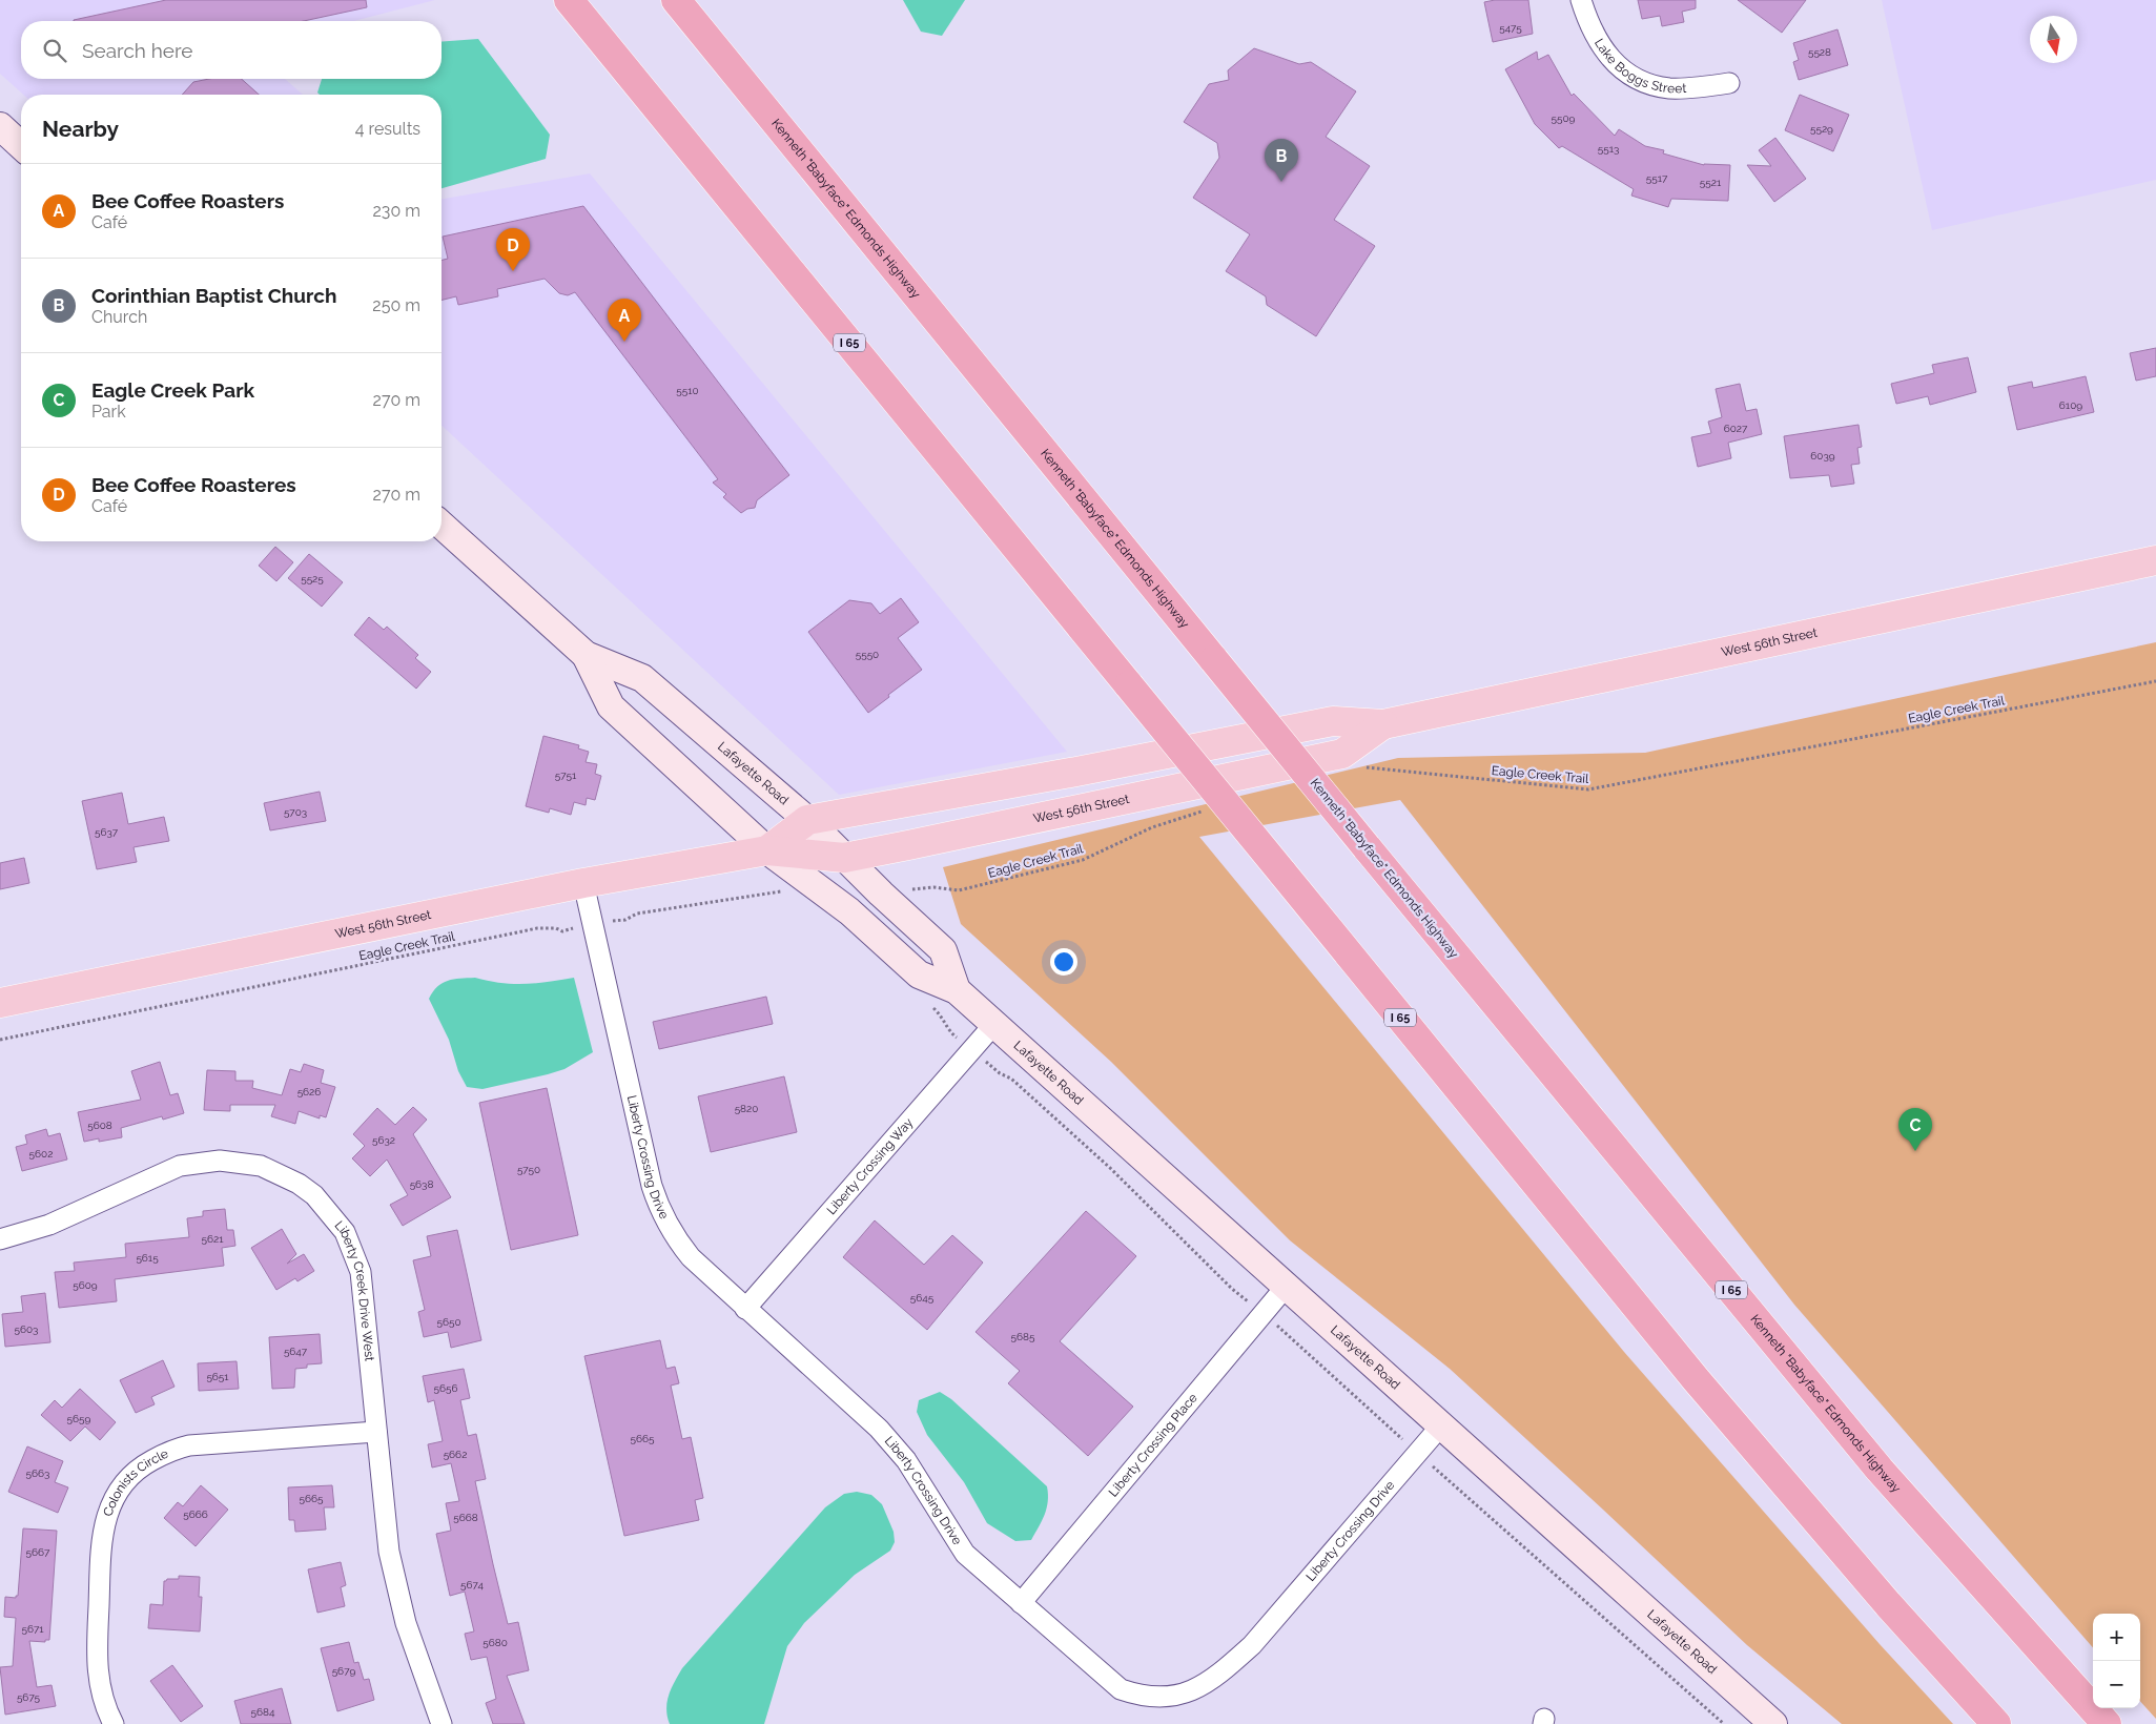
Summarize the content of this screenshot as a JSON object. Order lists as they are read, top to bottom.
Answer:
{
  "streets": {
    "highway": ["Kenneth \"Babyface\" Edmonds Highway", "I 65"],
    "main road": ["West 56th Street", "Lafayette Road"],
    "street": [
      "Lake Boggs Street",
      "Liberty Crossing Drive",
      "Liberty Crossing Way",
      "Liberty Creek Drive West",
      "Liberty Crossing Place",
      "Colonists Circle"
    ],
    "path": ["Eagle Creek Trail"]
  },
  "crossings": [
    ["West 56th Street", "Lafayette Road"],
    ["West 56th Street", "Liberty Crossing Drive"],
    ["Eagle Creek Trail", "Liberty Crossing Drive"],
    ["Lafayette Road", "Liberty Crossing Drive"],
    ["Lafayette Road", "Liberty Crossing Way"],
    ["Lafayette Road", "Liberty Crossing Place"],
    ["Liberty Crossing Drive", "Liberty Crossing Way"],
    ["Liberty Crossing Drive", "Liberty Crossing Place"],
    ["Liberty Creek Drive West", "Colonists Circle"]
  ],
  "house_numbers": [
    "5475",
    "5528",
    "5509",
    "5529",
    "5513",
    "5517",
    "5521",
    "5510",
    "6109",
    "6027",
    "6039",
    "5525",
    "5550",
    "5751",
    "5703",
    "5637",
    "5626",
    "5820",
    "5608",
    "5632",
    "5602",
    "5750",
    "5638",
    "5621",
    "5615",
    "5609",
    "5645",
    "5650",
    "5603",
    "5685",
    "5647",
    "5651",
    "5656",
    "5659",
    "5665",
    "5662",
    "5663",
    "5665",
    "5666",
    "5668",
    "5667",
    "5674",
    "5671",
    "5680",
    "5679",
    "5675",
    "5684"
  ],
  "north": "bottom",
  "page": {
    "search": "Search here",
    "heading": ["Nearby", "4 results"],
    "pins": [
      "B",
      "D",
      "A",
      "C"
    ],
    "list": [
      {
        "mark": "A",
        "name": "Bee Coffee Roasters",
        "note": "Café",
        "value": "230 m"
      },
      {
        "mark": "B",
        "name": "Corinthian Baptist Church",
        "note": "Church",
        "value": "250 m"
      },
      {
        "mark": "C",
        "name": "Eagle Creek Park",
        "note": "Park",
        "value": "270 m"
      },
      {
        "mark": "D",
        "name": "Bee Coffee Roasteres",
        "note": "Café",
        "value": "270 m"
      }
    ],
    "map_buttons": ["+", "−"]
  }
}
